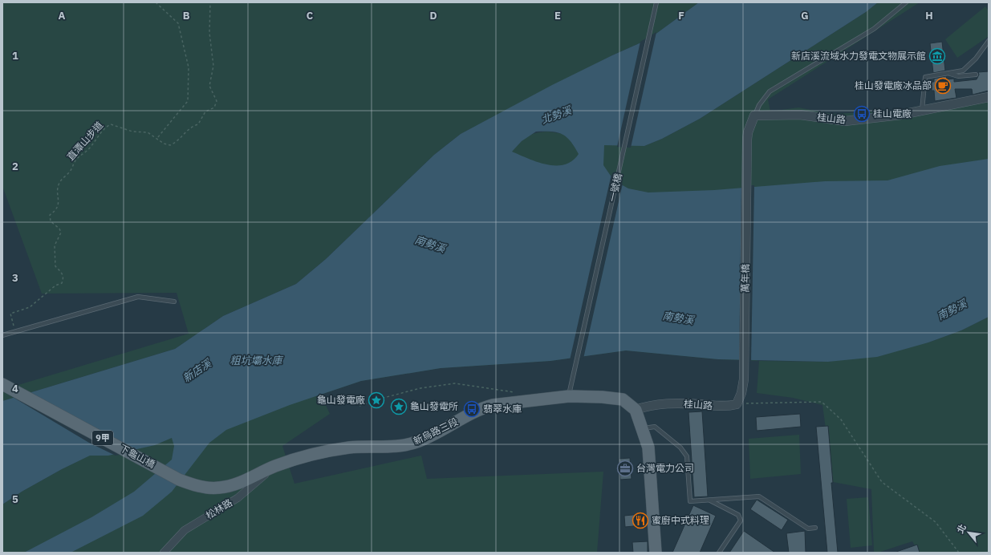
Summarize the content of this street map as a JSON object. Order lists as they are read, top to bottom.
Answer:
{
  "streets": {
    "main road": ["新烏路三段", "9甲", "下龜山橋"],
    "street": ["桂山路", "萬年橋", "松林路"],
    "lane": ["一號橋"],
    "path": ["直潭山步道"]
  },
  "crossings": [
    ["桂山路", "萬年橋"],
    ["桂山路", "新烏路三段"],
    ["一號橋", "新烏路三段"],
    ["新烏路三段", "下龜山橋"],
    ["新烏路三段", "松林路"]
  ],
  "water": [
    "北勢溪",
    "南勢溪",
    "粗坑壩水庫",
    "新店溪"
  ],
  "places": {
    "museum": ["新店溪流域水力發電文物展示館"],
    "cafe": ["桂山發電廠冰品部"],
    "bus stop": ["桂山電廠", "翡翠水庫"],
    "place": ["龜山發電廠", "龜山發電所"],
    "office": ["台灣電力公司"],
    "restaurant": ["蜜廚中式料理"]
  },
  "north": "top left",
  "grid": {
    "columns": [
      "A",
      "B",
      "C",
      "D",
      "E",
      "F",
      "G",
      "H"
    ],
    "rows": [
      "1",
      "2",
      "3",
      "4",
      "5"
    ]
  }
}
